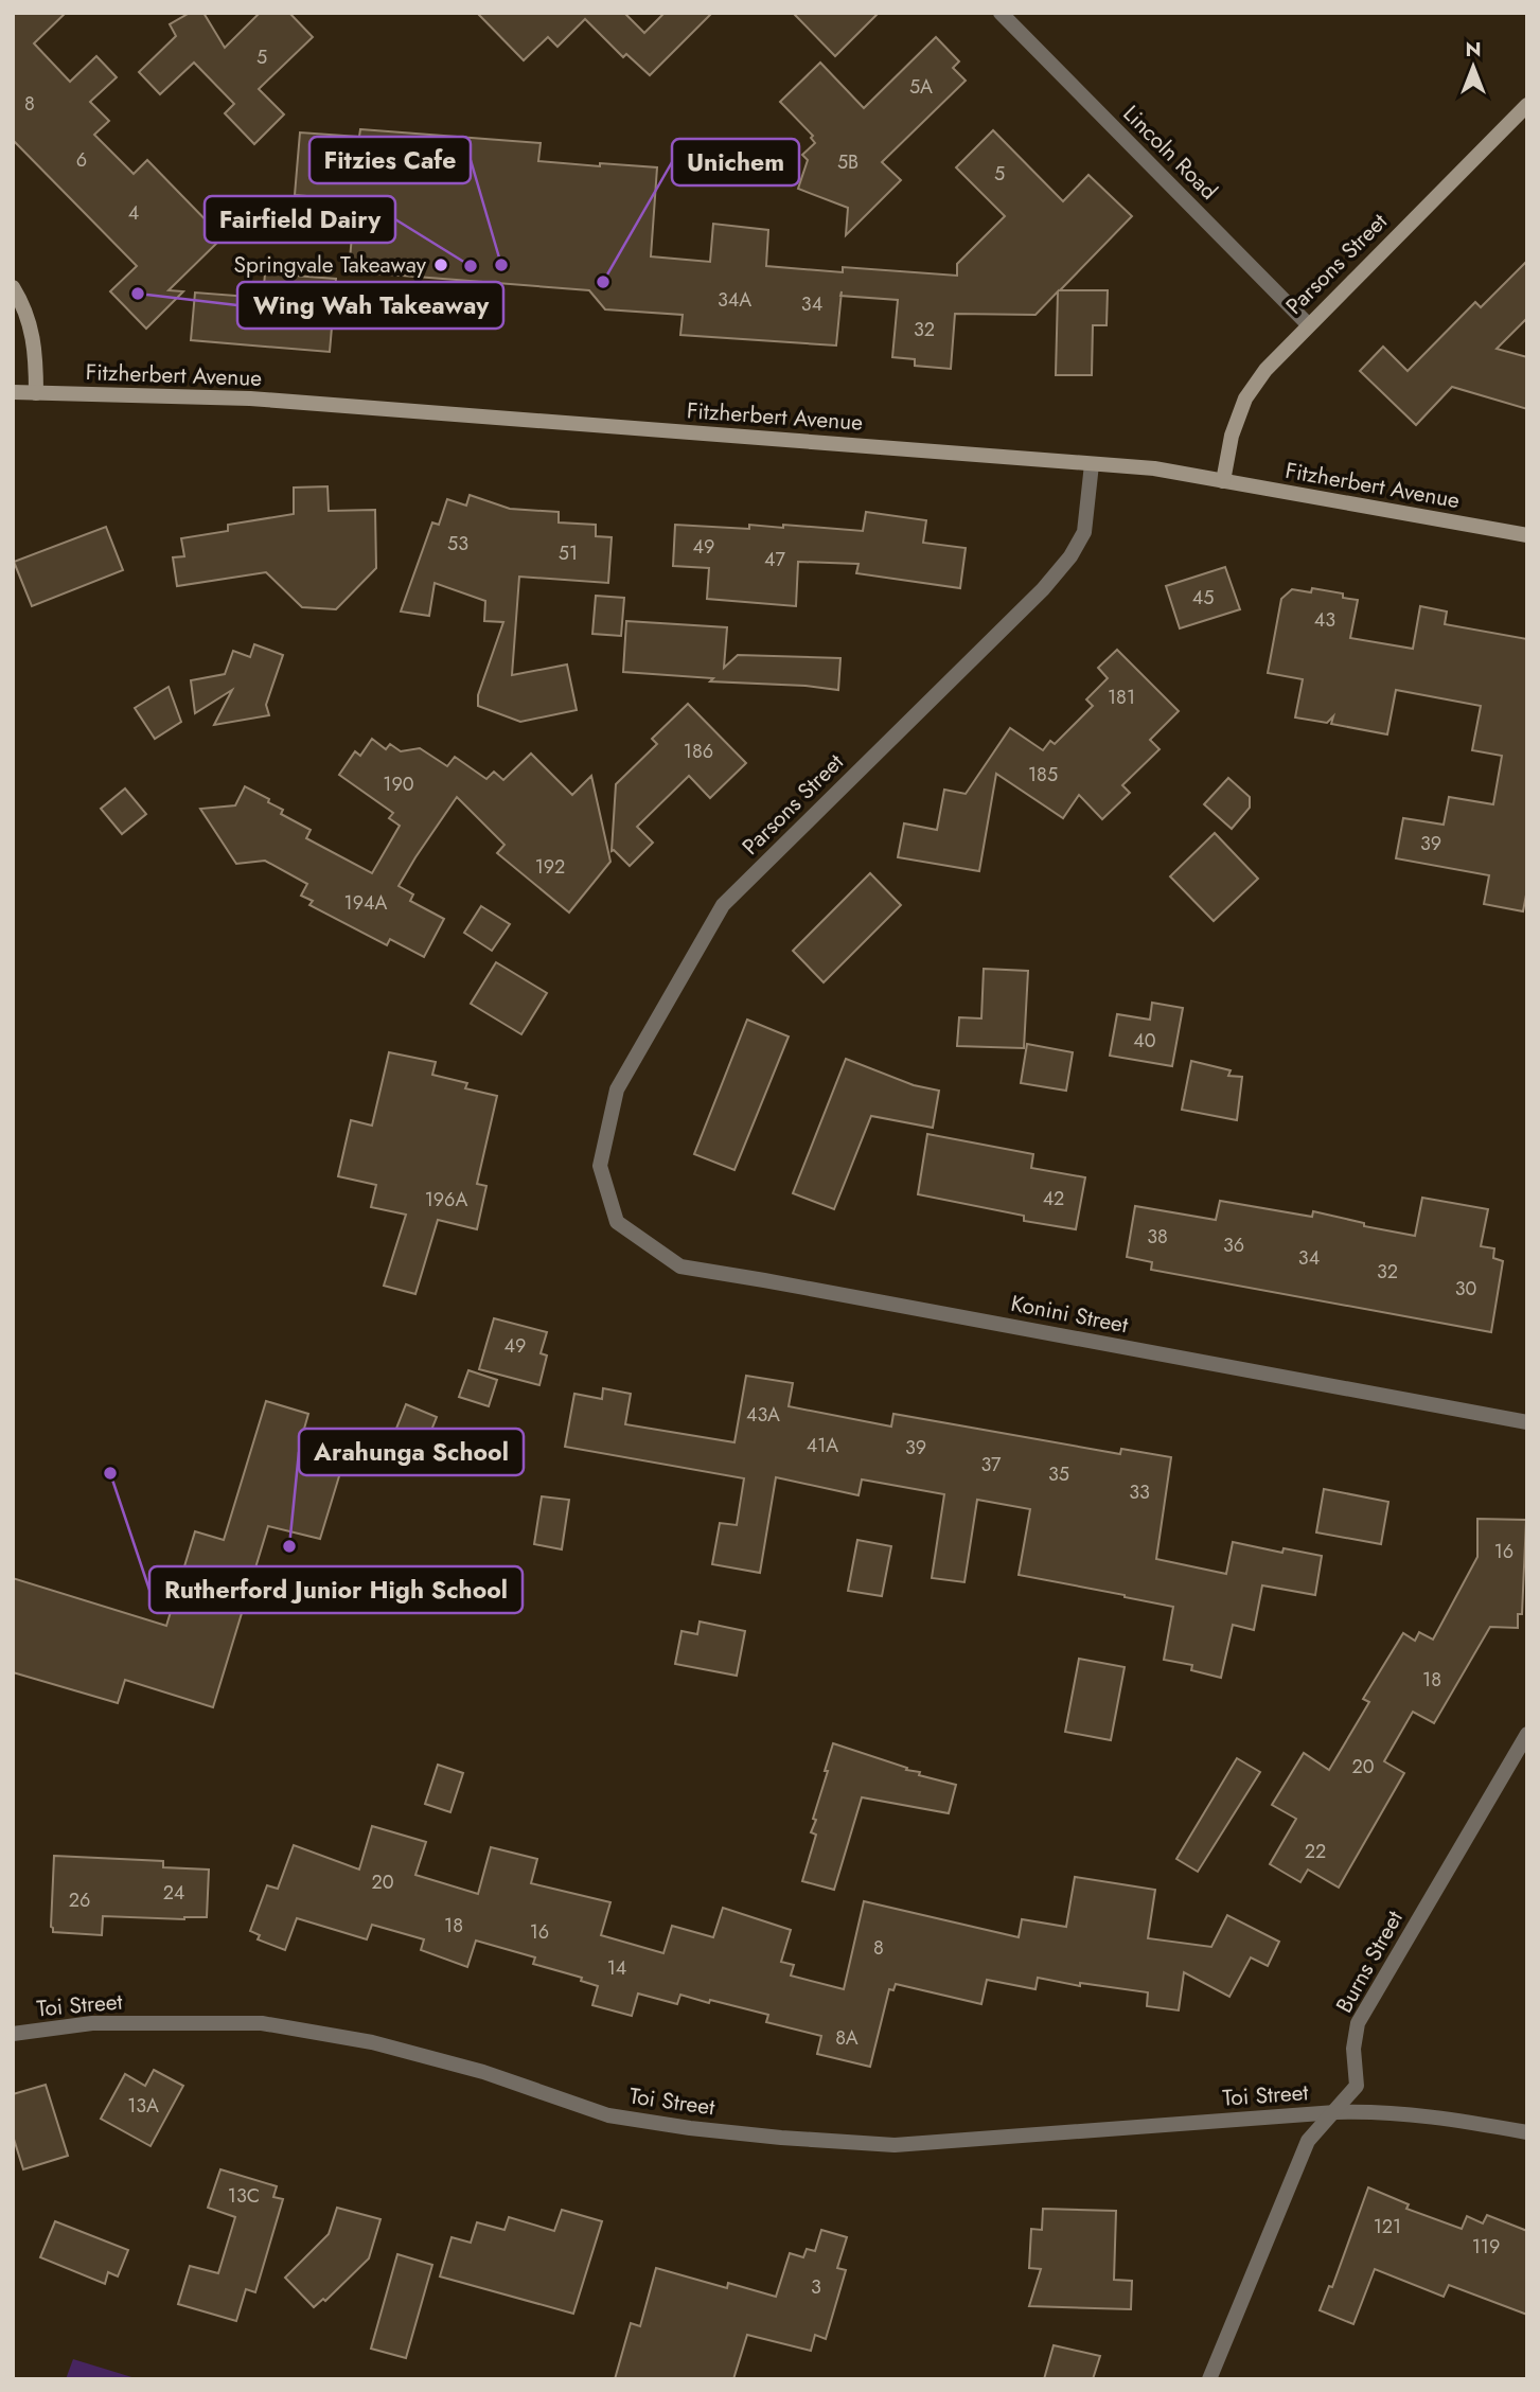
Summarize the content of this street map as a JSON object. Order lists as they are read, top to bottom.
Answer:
{
  "streets": {
    "main road": ["Parsons Street", "Fitzherbert Avenue"],
    "street": [
      "Lincoln Road",
      "Konini Street",
      "Burns Street",
      "Toi Street"
    ]
  },
  "crossings": [
    ["Lincoln Road", "Parsons Street"],
    ["Parsons Street", "Fitzherbert Avenue"],
    ["Parsons Street", "Konini Street"],
    ["Burns Street", "Toi Street"]
  ],
  "places": [
    "Springvale Takeaway",
    "Fitzies Cafe",
    "Fairfield Dairy",
    "Unichem",
    "Wing Wah Takeaway",
    "Rutherford Junior High School",
    "Arahunga School"
  ],
  "house_numbers": [
    "5",
    "5A",
    "8",
    "6",
    "5B",
    "5",
    "4",
    "34A",
    "34",
    "32",
    "53",
    "49",
    "51",
    "47",
    "45",
    "43",
    "181",
    "186",
    "185",
    "190",
    "39",
    "192",
    "194A",
    "40",
    "42",
    "196A",
    "38",
    "36",
    "34",
    "32",
    "30",
    "49",
    "43A",
    "41A",
    "39",
    "37",
    "35",
    "33",
    "16",
    "18",
    "20",
    "22",
    "20",
    "24",
    "26",
    "18",
    "16",
    "8",
    "14",
    "8A",
    "13A",
    "13C",
    "121",
    "119",
    "3"
  ],
  "north": "top"
}
